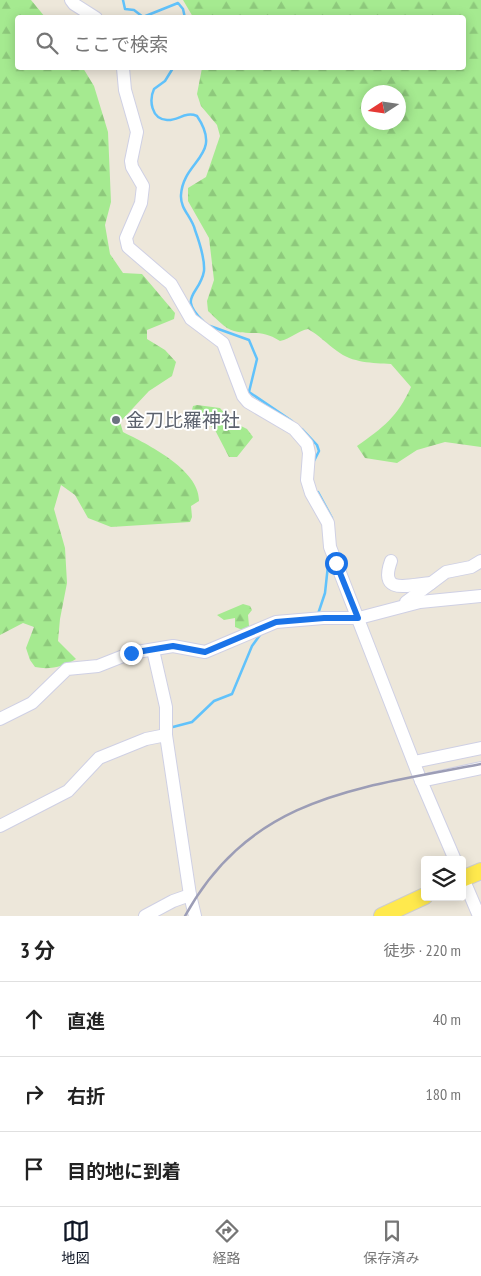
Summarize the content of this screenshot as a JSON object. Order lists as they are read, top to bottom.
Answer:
{
  "places": ["金刀比羅神社"],
  "north": "left",
  "page": {
    "search": "ここで検索",
    "heading": ["3 分", "徒歩 · 220 m"],
    "list": [
      ["直進", "40 m"],
      ["右折", "180 m"],
      "目的地に到着"
    ],
    "nav": ["地図", "経路", "保存済み"]
  }
}
